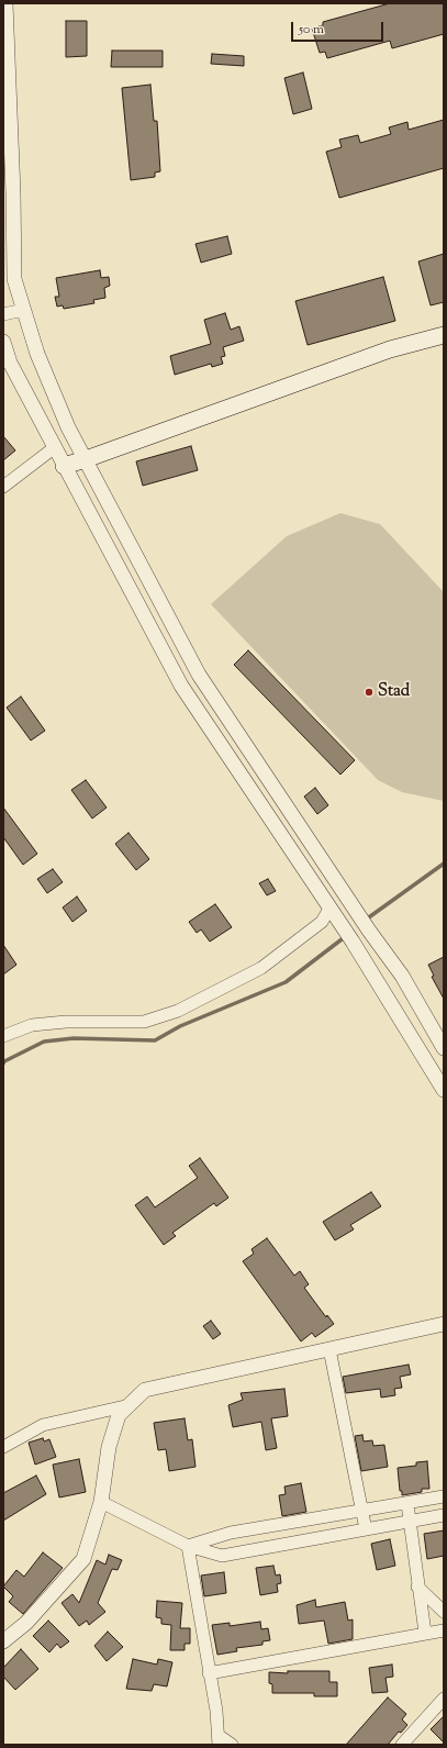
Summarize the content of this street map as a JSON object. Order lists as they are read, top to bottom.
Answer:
{
  "places": ["Stad"],
  "scale_bar": "50 m"
}
